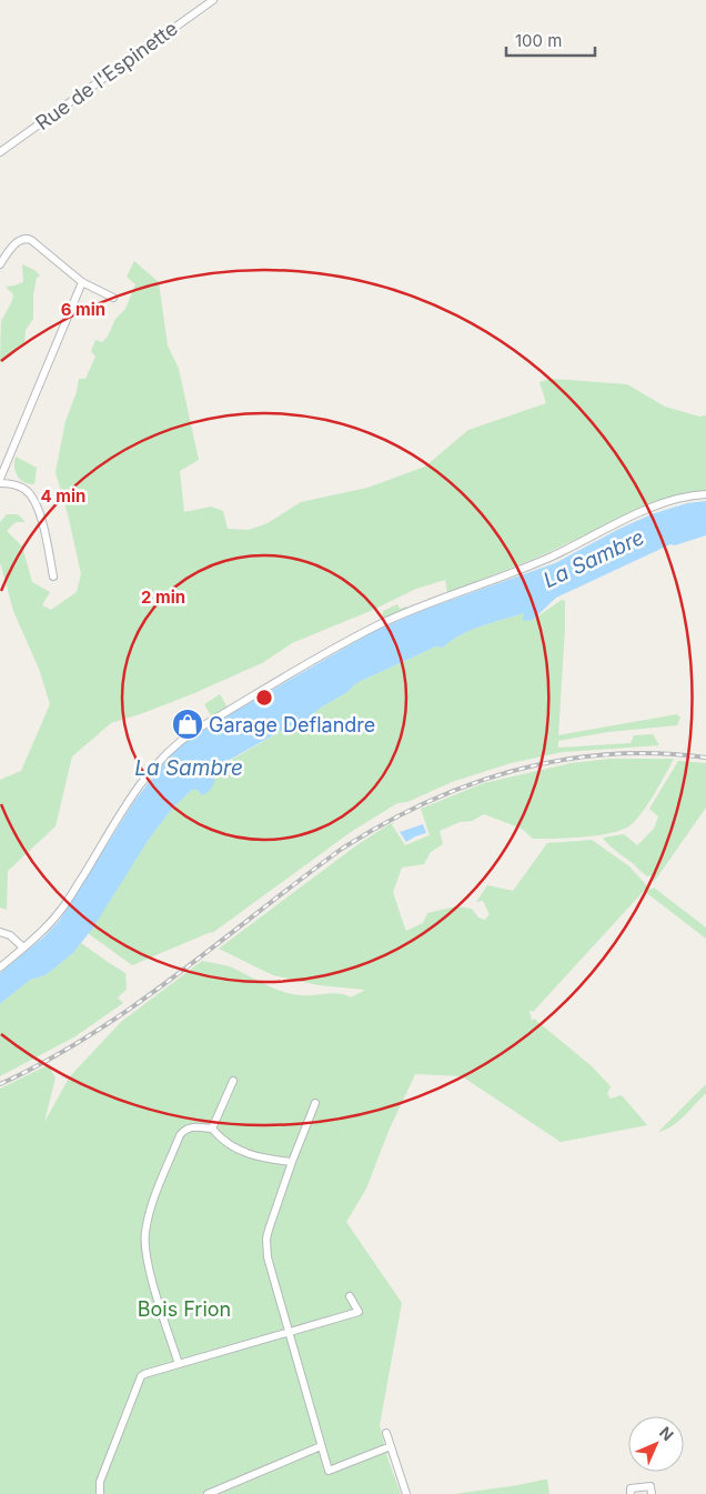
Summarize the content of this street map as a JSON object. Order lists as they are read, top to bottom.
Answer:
{
  "streets": {
    "street": ["Rue de l'Espinette"]
  },
  "water": ["La Sambre"],
  "parks": ["Bois Frion"],
  "places": {
    "shop": ["Garage Deflandre"]
  },
  "scale_bar": "100 m",
  "north": "top right",
  "rings": ["6 min", "4 min", "2 min"]
}
